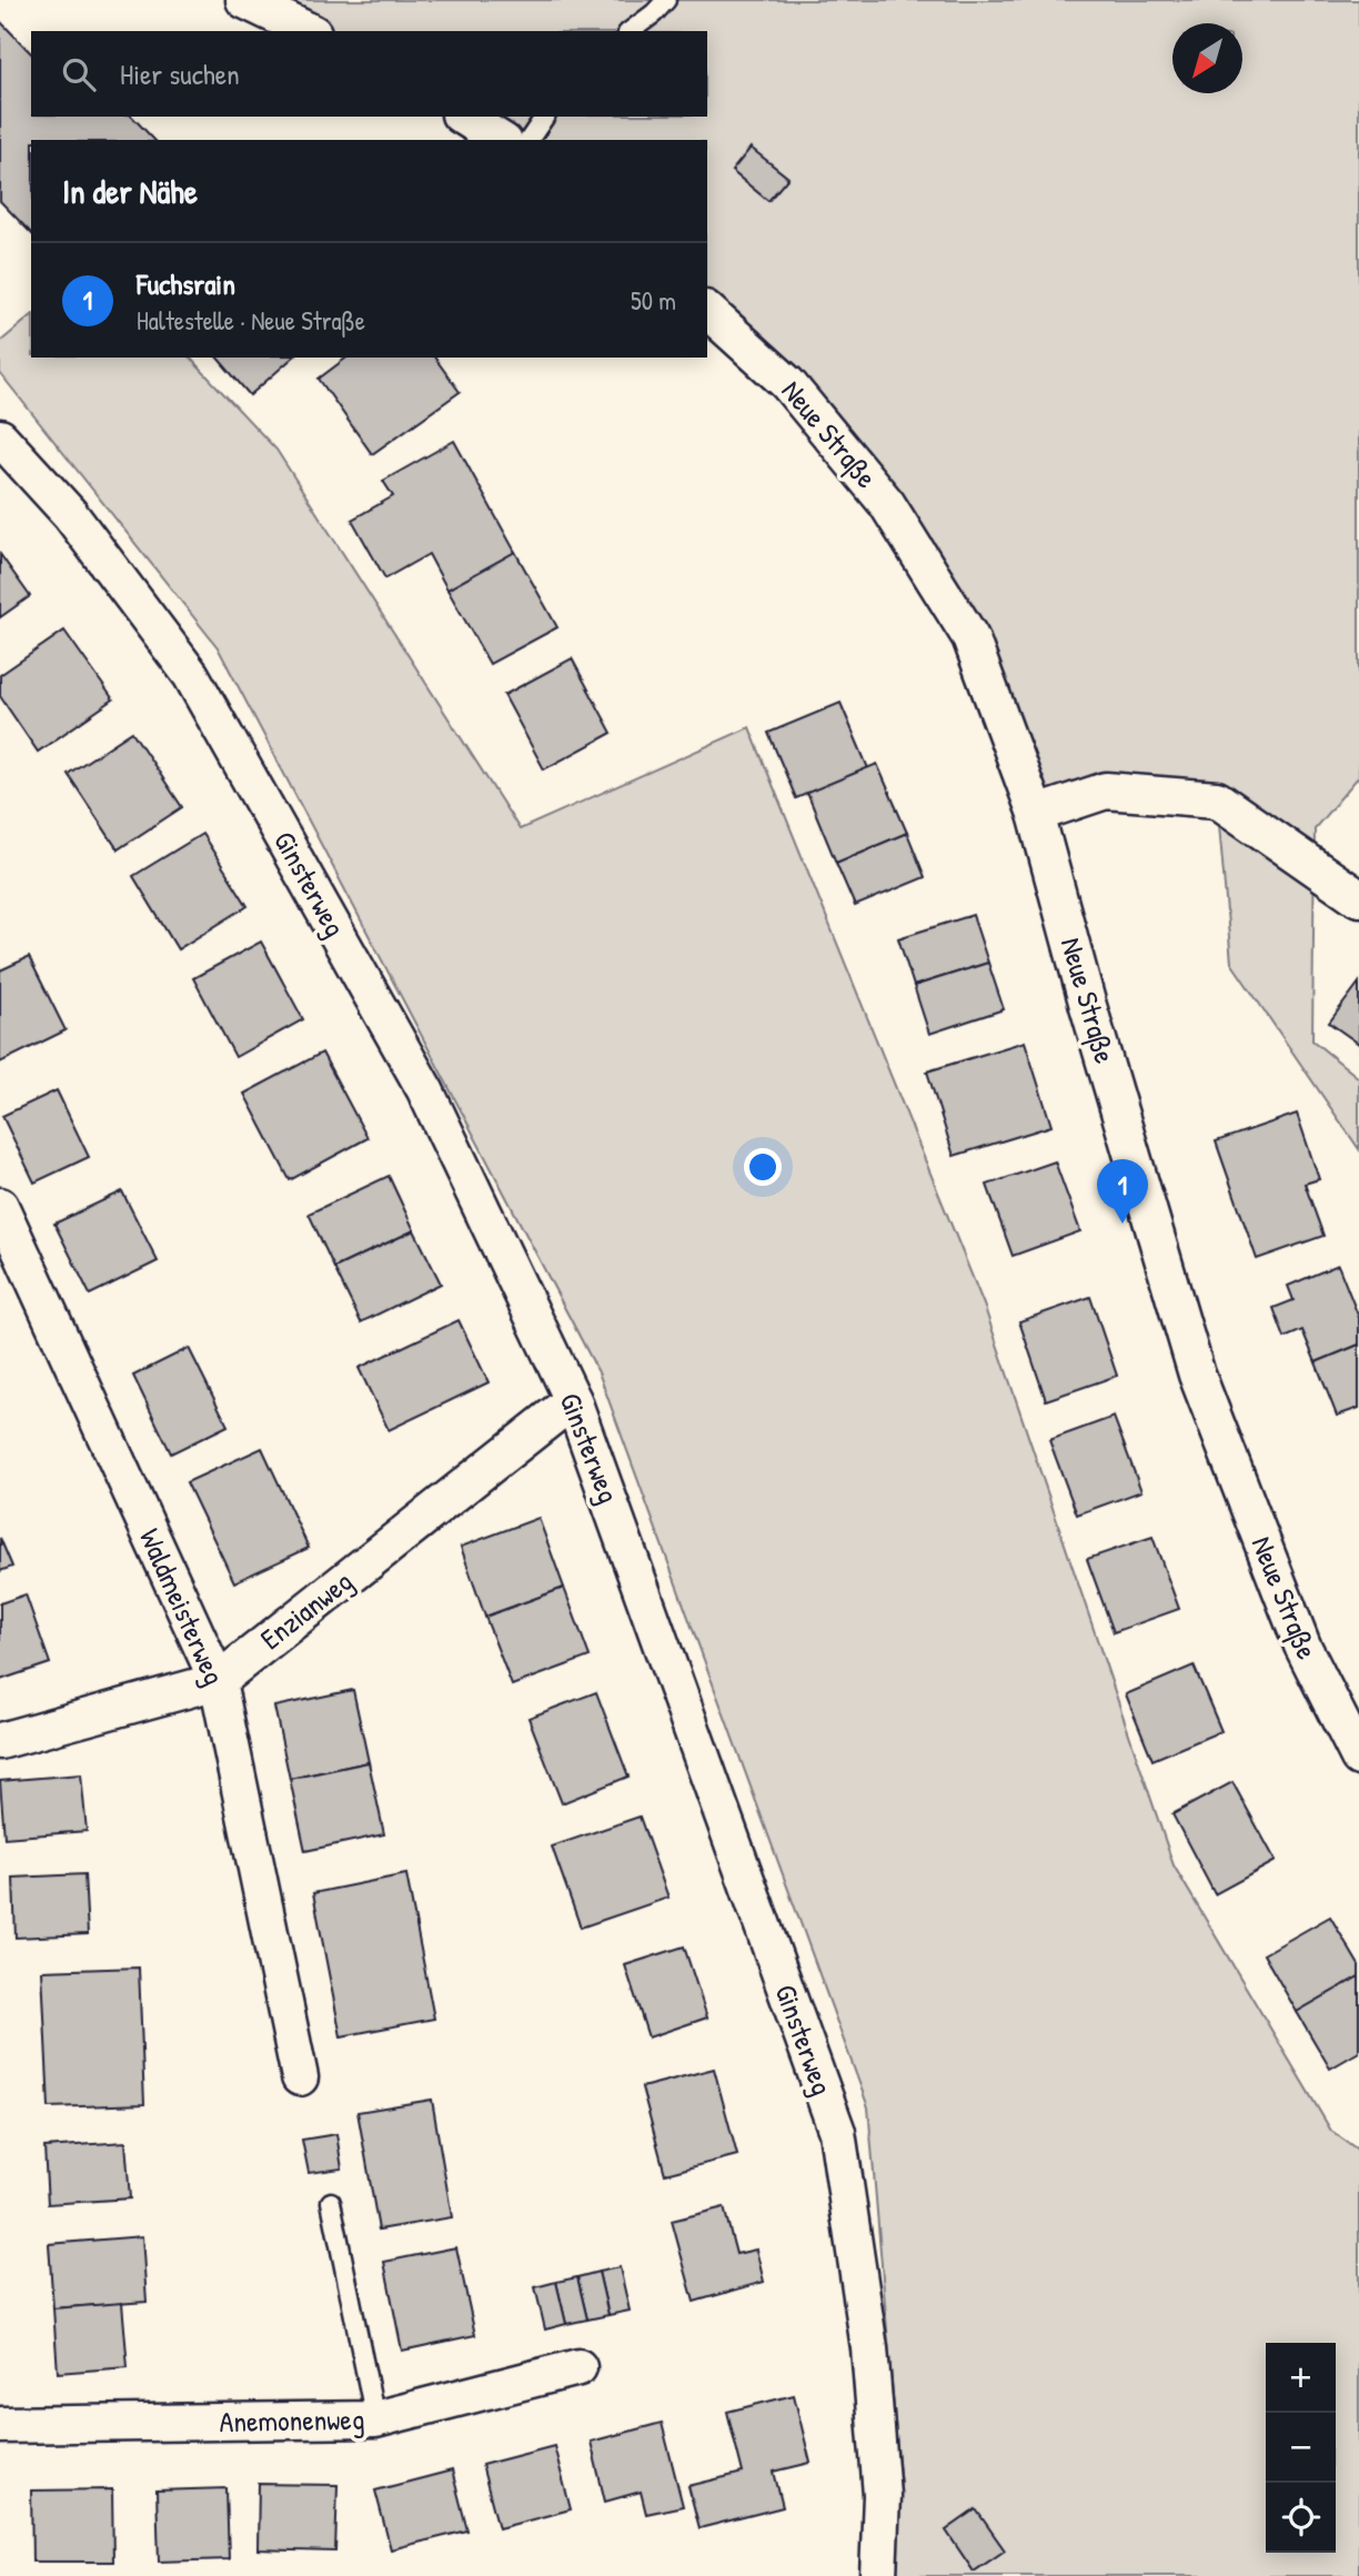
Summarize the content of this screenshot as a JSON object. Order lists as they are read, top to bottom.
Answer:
{
  "streets": {
    "street": [
      "Neue Straße",
      "Ginsterweg",
      "Waldmeisterweg",
      "Enzianweg",
      "Anemonenweg"
    ]
  },
  "crossings": [
    ["Ginsterweg", "Enzianweg"],
    ["Waldmeisterweg", "Enzianweg"]
  ],
  "north": "bottom left",
  "page": {
    "search": "Hier suchen",
    "heading": "In der Nähe",
    "list": [
      {
        "mark": "1",
        "name": "Fuchsrain",
        "note": "Haltestelle · Neue Straße",
        "value": "50 m"
      }
    ],
    "pins": "1",
    "map_buttons": ["+", "−"]
  }
}
